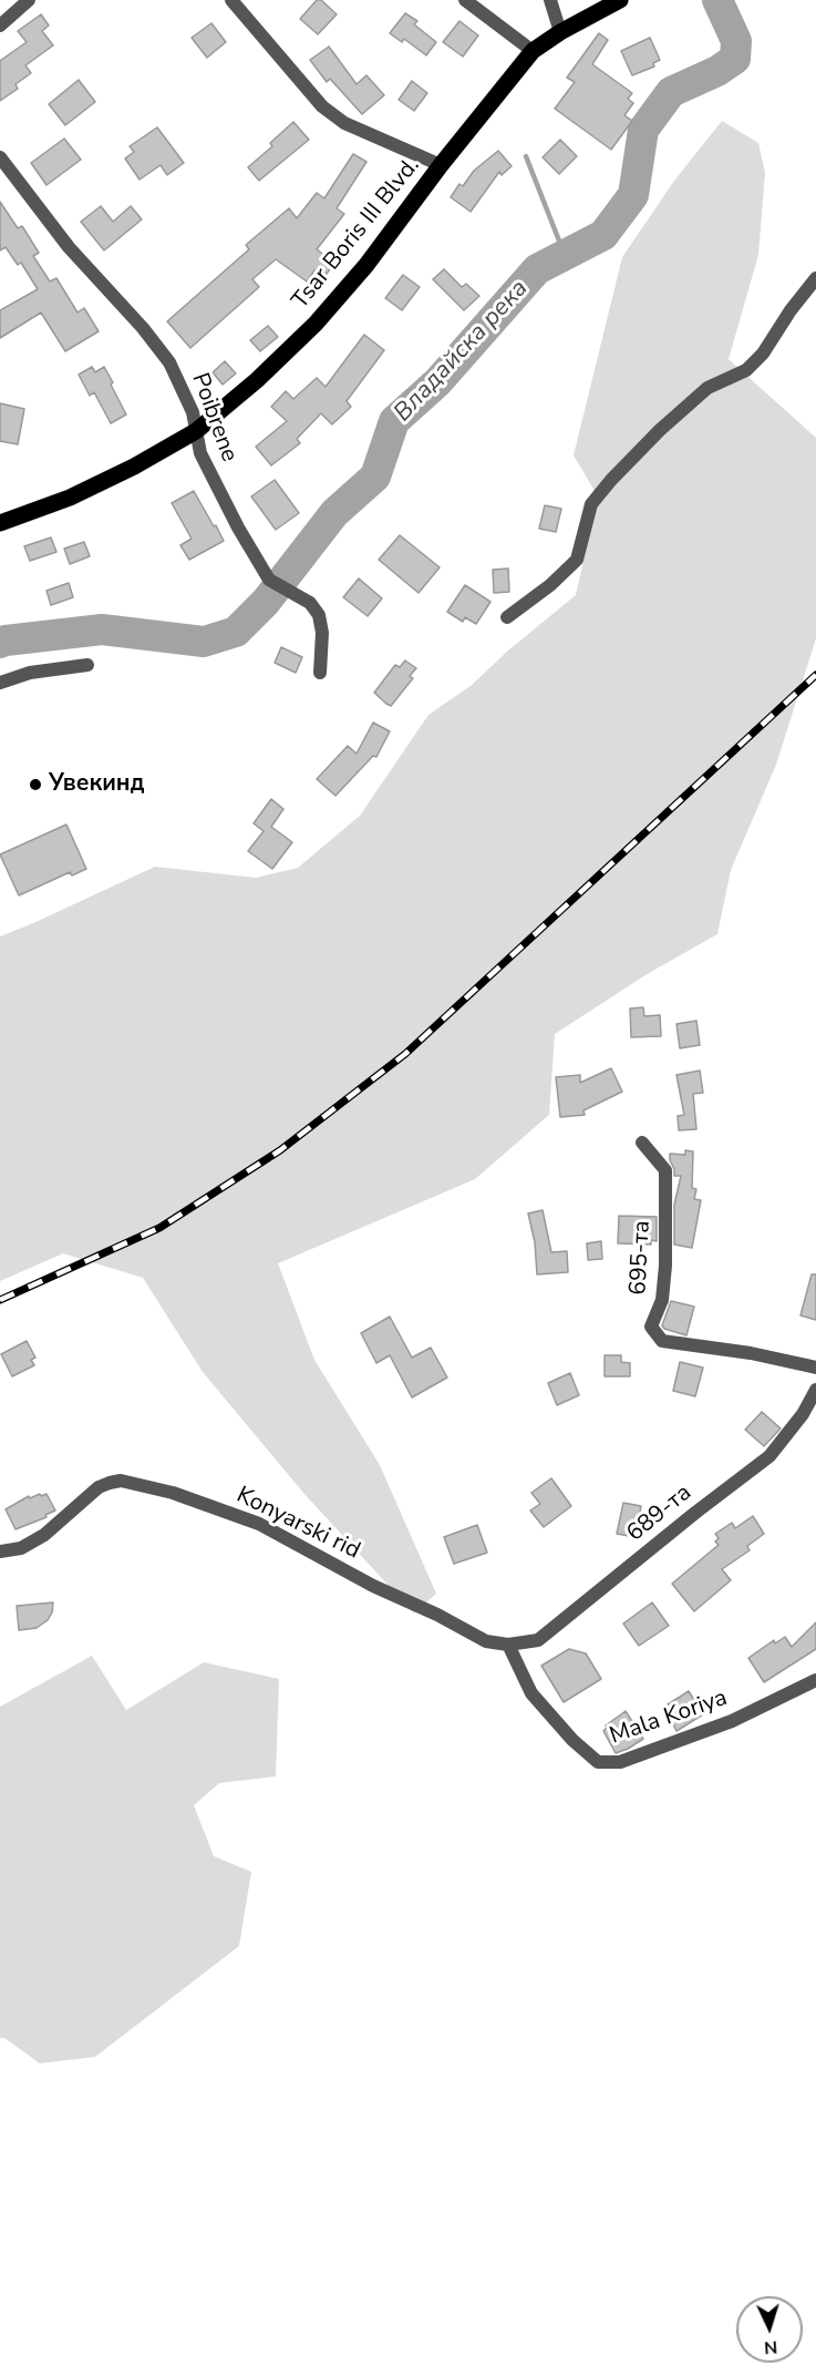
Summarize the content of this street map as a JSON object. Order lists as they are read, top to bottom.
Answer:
{
  "streets": {
    "main road": ["Tsar Boris III Blvd."],
    "street": [
      "Poibrene",
      "695-та",
      "689-та",
      "Konyarski rid",
      "Mala Koriya"
    ]
  },
  "crossings": [
    ["Tsar Boris III Blvd.", "Poibrene"],
    ["689-та", "Konyarski rid"],
    ["689-та", "Mala Koriya"],
    ["Konyarski rid", "Mala Koriya"]
  ],
  "water": ["Владайска река"],
  "places": ["Увекинд"],
  "north": "bottom"
}
